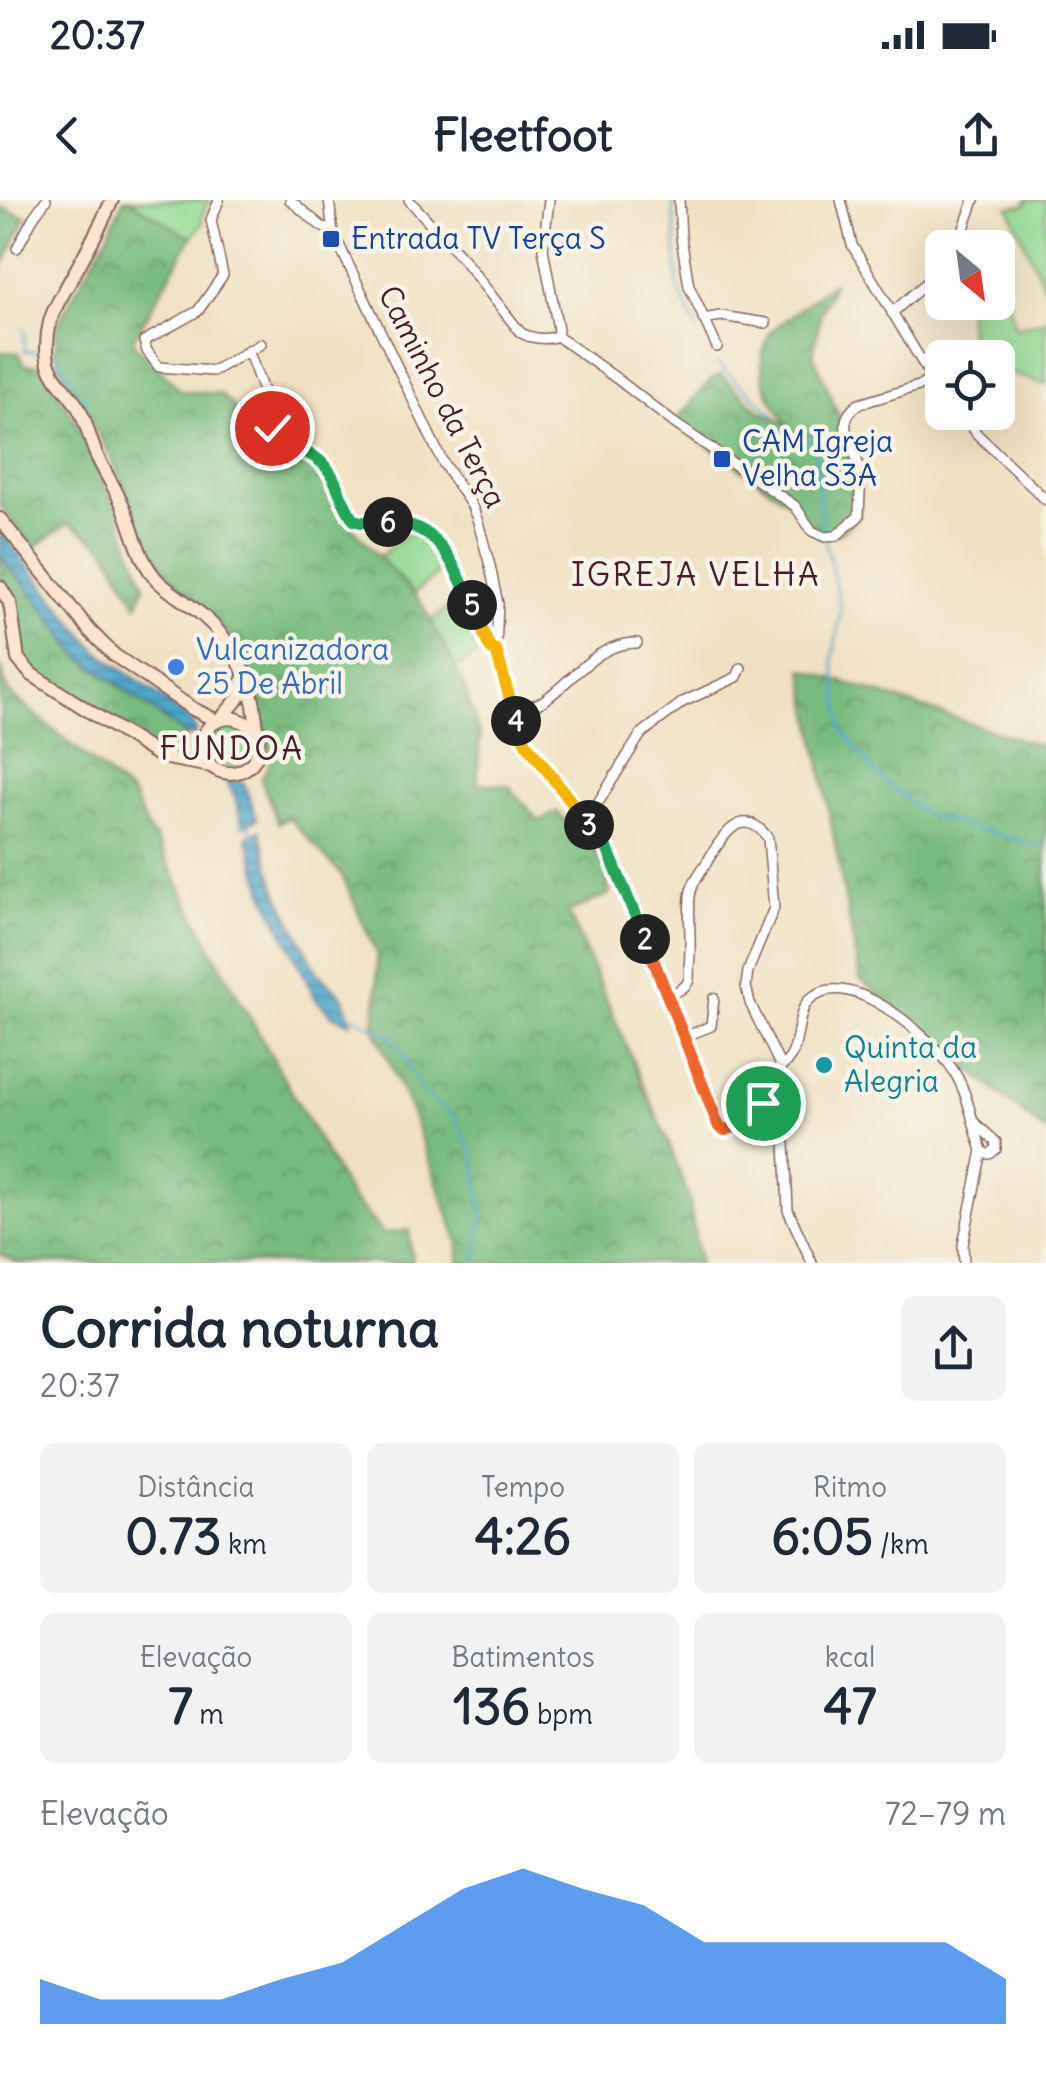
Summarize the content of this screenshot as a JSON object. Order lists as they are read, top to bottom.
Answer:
{
  "streets": {
    "street": ["Caminho da Terça"]
  },
  "districts": ["IGREJA VELHA", "FUNDOA"],
  "places": {
    "transit": ["Entrada TV Terça S", "CAM Igreja Velha S3A"],
    "other": ["Vulcanizadora 25 De Abril", "Quinta da Alegria"]
  },
  "north": "bottom right",
  "page": {
    "status": "20:37",
    "header": "Fleetfoot",
    "pins": [
      "6",
      "5",
      "4",
      "3",
      "2"
    ],
    "heading": ["Corrida noturna", "20:37"],
    "stats": [
      ["Distância", "0.73 km"],
      ["Tempo", "4:26"],
      ["Ritmo", "6:05 /km"],
      ["Elevação", "7 m"],
      ["Batimentos", "136 bpm"],
      ["kcal", "47"]
    ],
    "chart": ["Elevação", "72–79 m"]
  }
}
